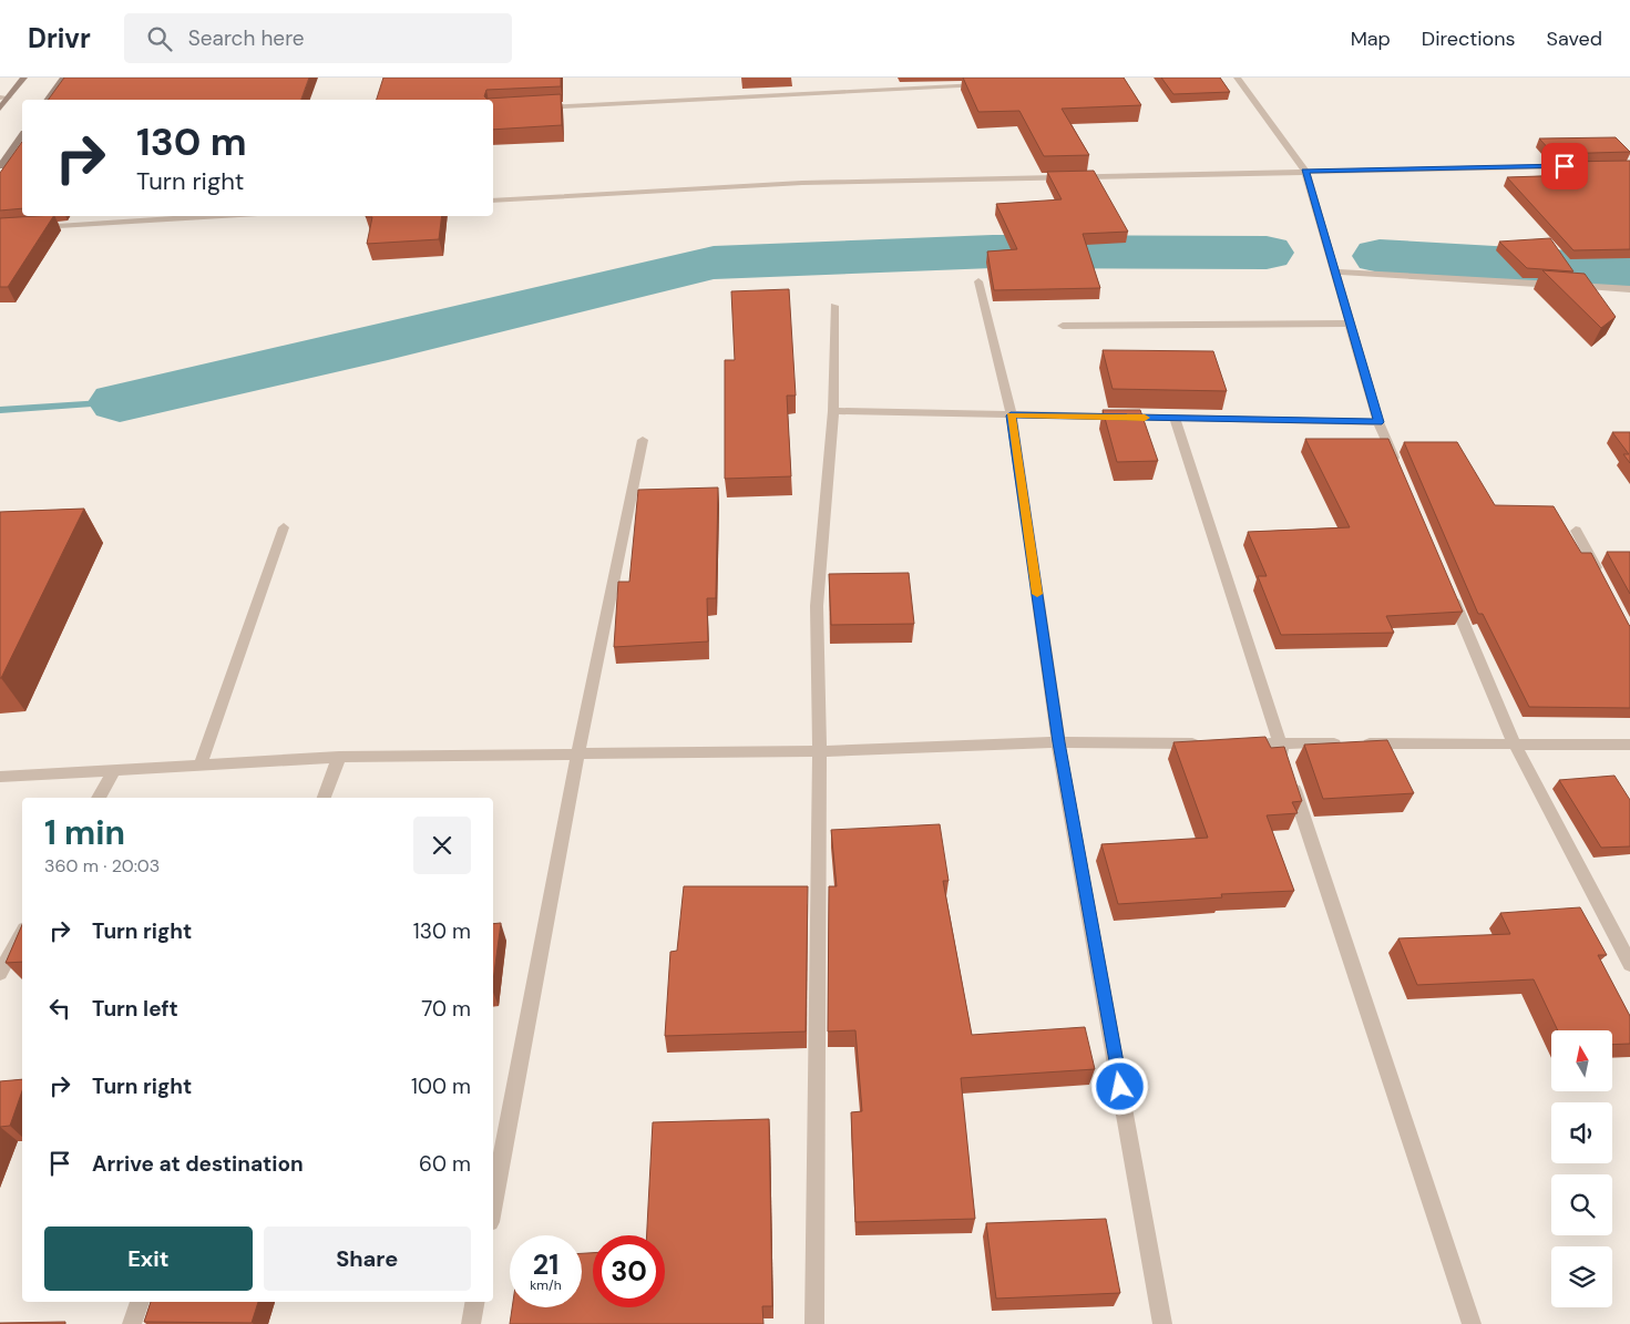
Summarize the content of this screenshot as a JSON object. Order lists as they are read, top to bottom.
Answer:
{
  "north": "top",
  "page": {
    "header": "Drivr",
    "search": "Search here",
    "nav": ["Map", "Directions", "Saved"],
    "turn": ["130 m", "Turn right"],
    "heading": ["1 min", "360 m · 20:03"],
    "list": [
      {
        "name": "Turn right",
        "value": "130 m"
      },
      {
        "name": "Turn left",
        "value": "70 m"
      },
      {
        "name": "Turn right",
        "value": "100 m"
      },
      {
        "name": "Arrive at destination",
        "value": "60 m"
      }
    ],
    "buttons": ["Exit", "Share"],
    "speed": "21 km/h",
    "limit": "30"
  }
}
